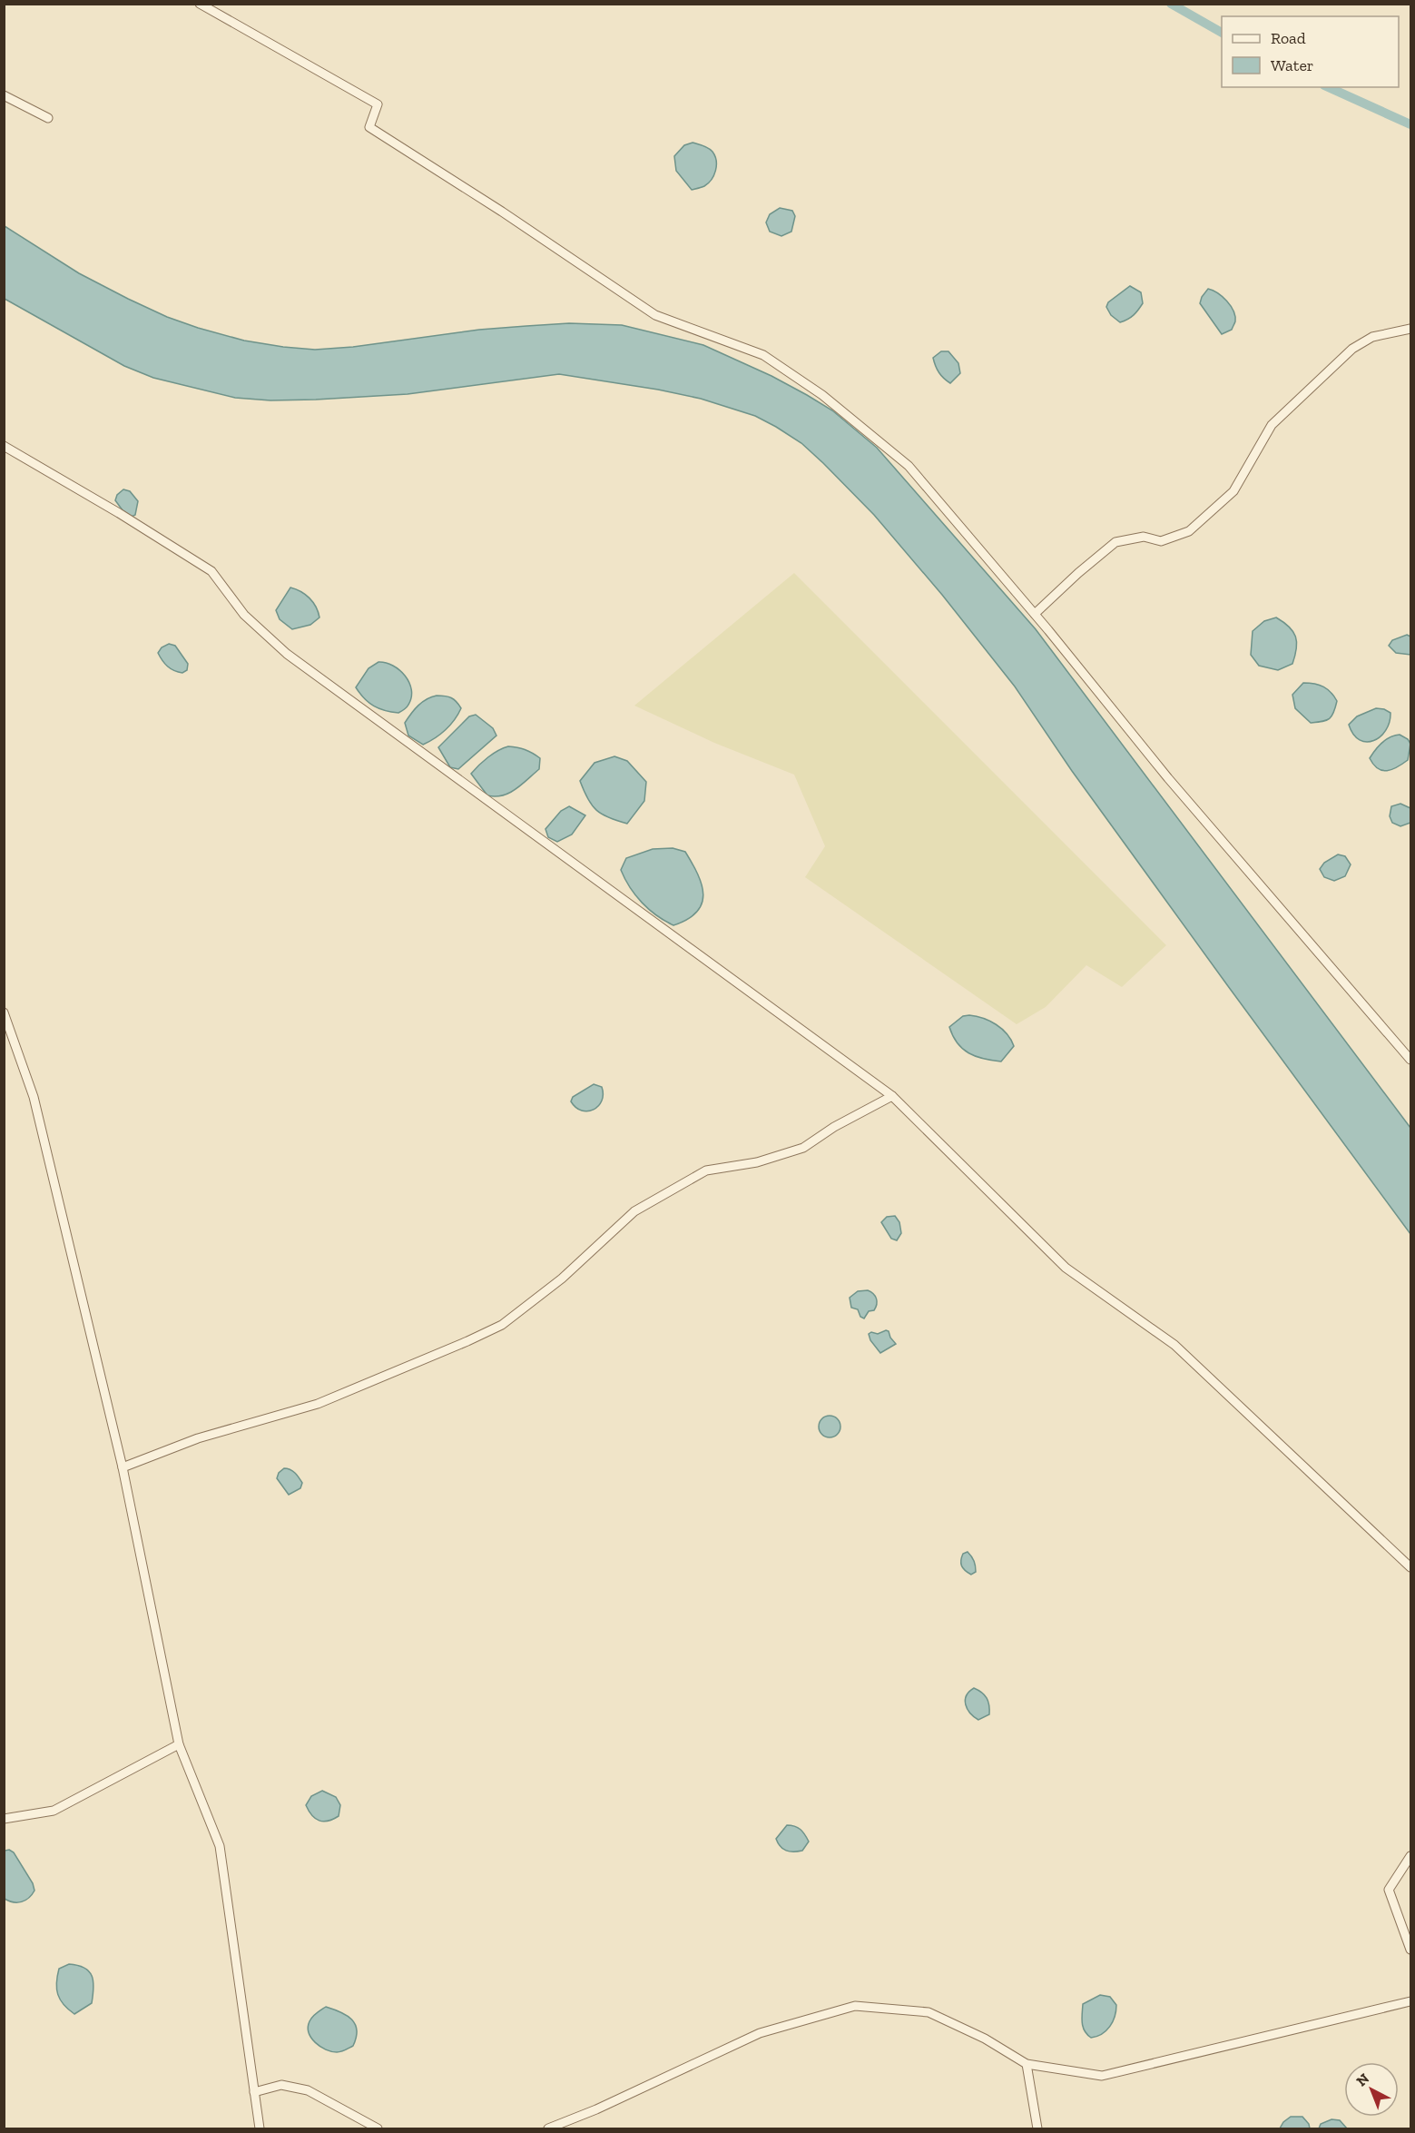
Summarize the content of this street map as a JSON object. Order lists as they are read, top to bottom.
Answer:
{
  "legend": ["Road", "Water"],
  "north": "top left"
}
